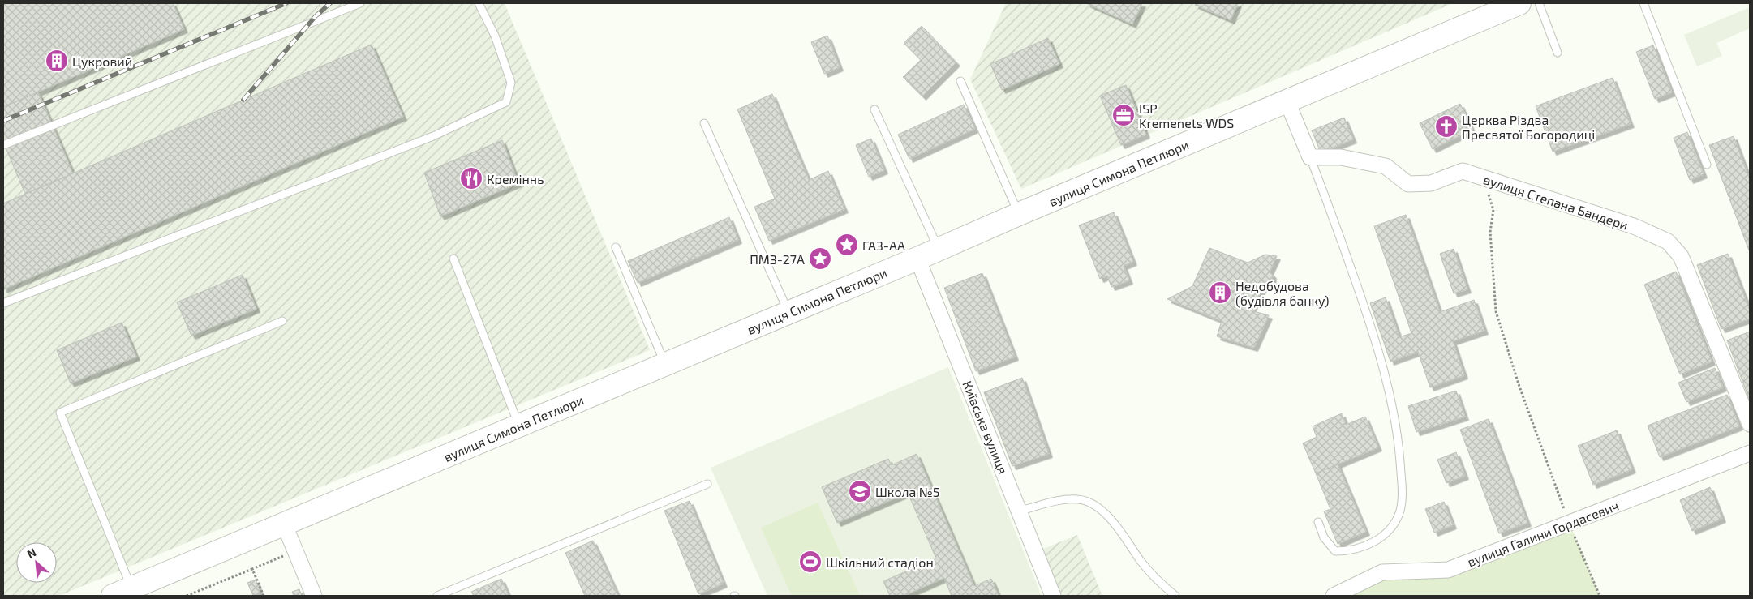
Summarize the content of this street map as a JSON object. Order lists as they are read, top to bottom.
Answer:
{
  "streets": {
    "highway": ["вулиця Симона Петлюри"],
    "street": ["вулиця Степана Бандери", "Київська вулиця", "вулиця Галини Гордасевич"]
  },
  "crossings": [
    ["вулиця Симона Петлюри", "Київська вулиця"]
  ],
  "places": {
    "building": ["Цукровий", "Недобудова (будівля банку)"],
    "office": ["ISP Kremenets WDS"],
    "church": ["Церква Різдва Пресвятої Богородиці"],
    "restaurant": ["Креміннь"],
    "place": ["ГАЗ-АА", "ПМЗ-27А"],
    "school or university": ["Школа №5"],
    "sports": ["Шкільний стадіон"]
  },
  "north": "top left"
}
